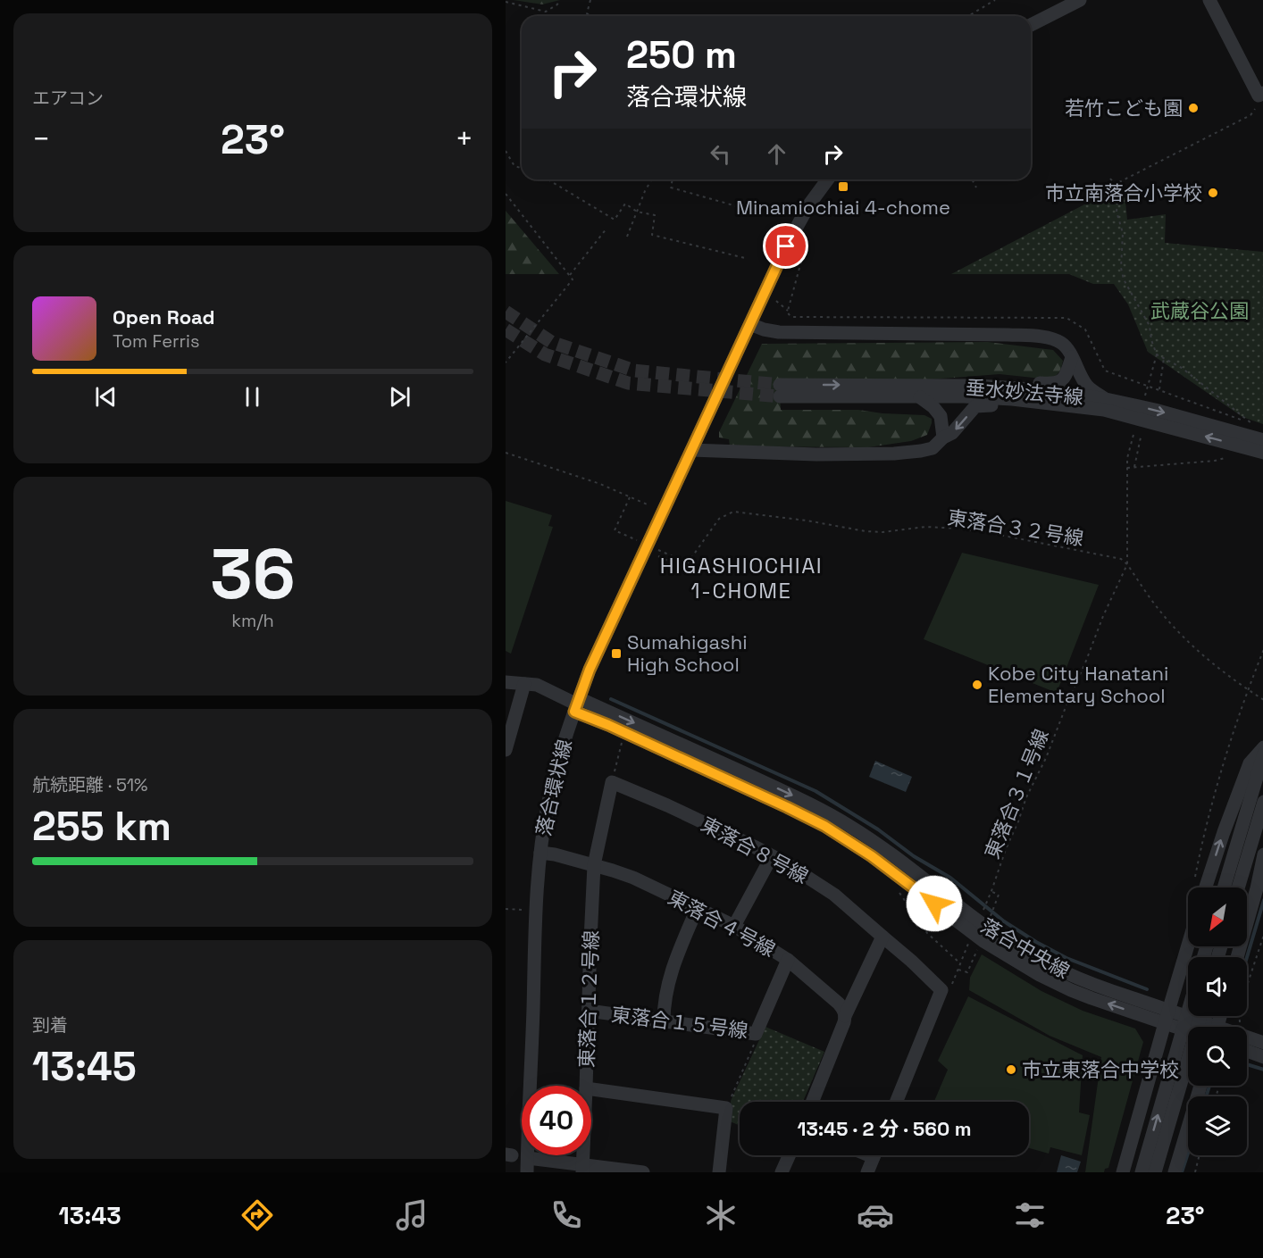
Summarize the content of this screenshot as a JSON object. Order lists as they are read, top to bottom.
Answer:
{
  "streets": {
    "street": [
      "垂水妙法寺線",
      "落合環状線",
      "東落合８号線",
      "東落合４号線",
      "落合中央線",
      "東落合１２号線",
      "東落合１５号線"
    ],
    "path": ["東落合３２号線", "東落合３１号線"]
  },
  "crossings": [
    ["東落合３２号線", "東落合３１号線"],
    ["落合環状線", "東落合４号線"],
    ["落合環状線", "落合中央線"],
    ["東落合４号線", "東落合１２号線"],
    ["東落合４号線", "東落合１５号線"],
    ["東落合１２号線", "東落合１５号線"]
  ],
  "districts": ["HIGASHIOCHIAI 1-CHOME"],
  "parks": ["武蔵谷公園"],
  "places": {
    "other": [
      "若竹こども園",
      "市立南落合小学校",
      "Kobe City Hanatani Elementary School",
      "市立東落合中学校"
    ],
    "transit": ["Minamiochiai 4-chome", "Sumahigashi High School"]
  },
  "north": "bottom left",
  "page": {
    "tile": [
      "エアコン",
      ["36", "km/h"],
      ["航続距離 · 51%", "255 km"],
      ["到着", "13:45"]
    ],
    "turn": ["250 m", "落合環状線"],
    "heat": ["−", "23°", "+"],
    "song": ["Open Road", "Tom Ferris"],
    "limit": "40",
    "trip": "13:45 · 2 分 · 560 m",
    "tabs": ["13:43", "23°"]
  }
}
